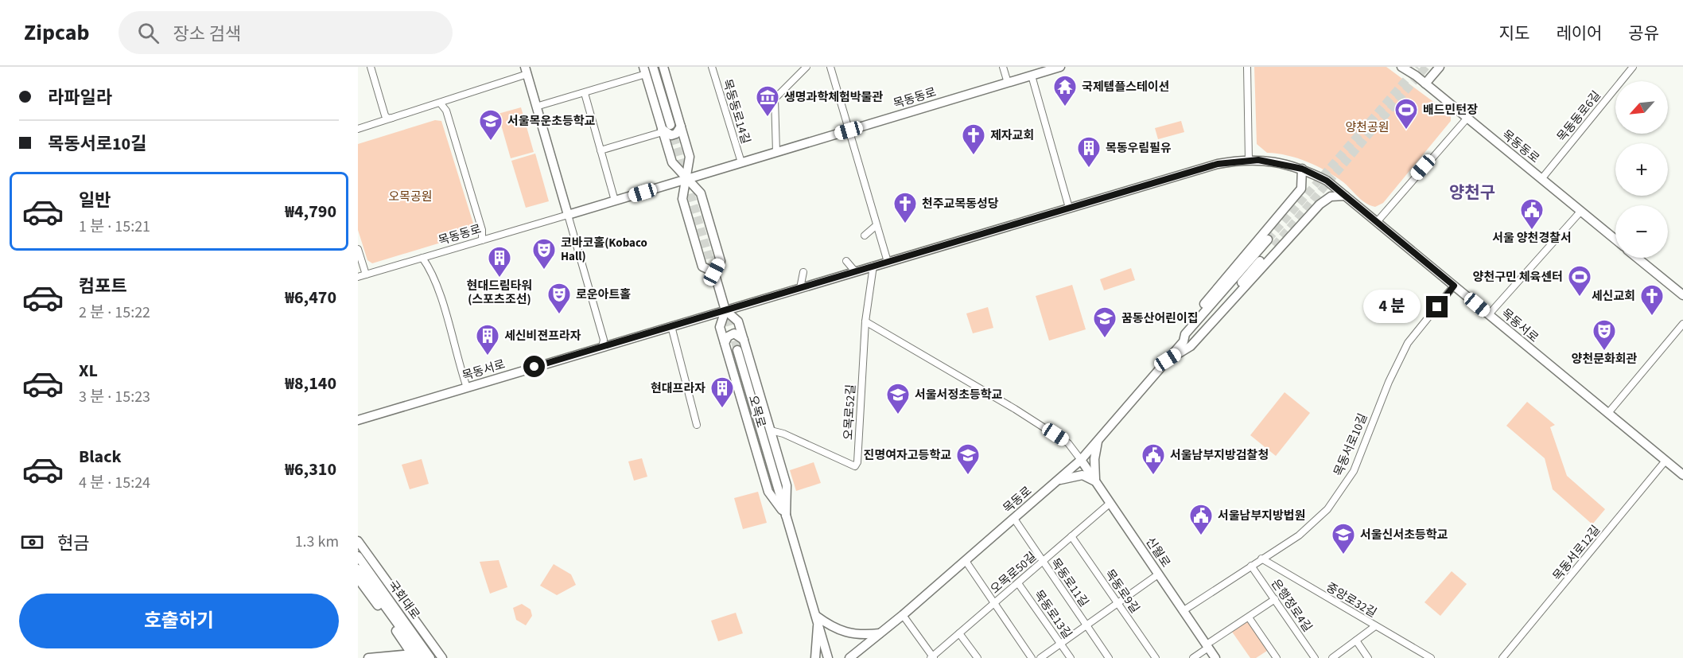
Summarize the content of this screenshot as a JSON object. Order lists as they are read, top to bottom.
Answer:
{
  "streets": {
    "main road": [
      "목동동로",
      "목동서로",
      "오목로",
      "목동로",
      "신월로",
      "국회대로"
    ],
    "street": [
      "목동동로14길",
      "목동동로6길",
      "오목로52길",
      "목동서로10길",
      "목동서로12길",
      "오목로50길",
      "목동로11길",
      "목동로9길",
      "중앙로32길",
      "은행정로4길",
      "목동로13길"
    ]
  },
  "crossings": [
    ["목동동로", "목동동로14길"],
    ["목동동로", "목동동로6길"],
    ["목동동로", "오목로"],
    ["목동서로", "오목로"],
    ["목동서로", "오목로52길"],
    ["목동서로", "목동서로10길"],
    ["목동서로", "목동서로12길"],
    ["오목로", "오목로52길"],
    ["목동서로10길", "신월로"],
    ["목동서로10길", "중앙로32길"],
    ["목동서로10길", "은행정로4길"],
    ["목동로", "신월로"],
    ["목동로", "목동로11길"],
    ["신월로", "오목로50길"],
    ["오목로50길", "목동로11길"],
    ["오목로50길", "목동로9길"],
    ["오목로50길", "목동로13길"]
  ],
  "districts": ["양천구"],
  "parks": ["양천공원", "오목공원"],
  "places": {
    "temple": ["국제템플스테이션"],
    "museum": ["생명과학체험박물관"],
    "sports": ["배드민턴장", "양천구민 체육센터"],
    "school or university": [
      "서울목운초등학교",
      "꿈동산어린이집",
      "서울서정초등학교",
      "진명여자고등학교",
      "서울신서초등학교"
    ],
    "church": ["제자교회", "천주교목동성당", "세신교회"],
    "building": [
      "목동우림필유",
      "현대드림타워 (스포츠조선)",
      "세신비젼프라자",
      "현대프라자"
    ],
    "public building": ["서울 양천경찰서", "서울남부지방검찰청", "서울남부지방법원"],
    "theatre": ["코바코홀(Kobaco Hall)", "로운아트홀", "양천문화회관"]
  },
  "north": "bottom left",
  "page": {
    "header": "Zipcab",
    "search": "장소 검색",
    "nav": ["지도", "레이어", "공유"],
    "banner": ["라파일라", "목동서로10길"],
    "map_buttons": ["+", "−"],
    "list": [
      {
        "name": "일반",
        "note": "1 분 · 15:21",
        "value": "₩4,790"
      },
      {
        "name": "컴포트",
        "note": "2 분 · 15:22",
        "value": "₩6,470"
      },
      {
        "name": "XL",
        "note": "3 분 · 15:23",
        "value": "₩8,140"
      },
      {
        "name": "Black",
        "note": "4 분 · 15:24",
        "value": "₩6,310"
      }
    ],
    "bubble": "4 분",
    "pay": ["현금", "1.3 km"],
    "buttons": "호출하기"
  }
}
